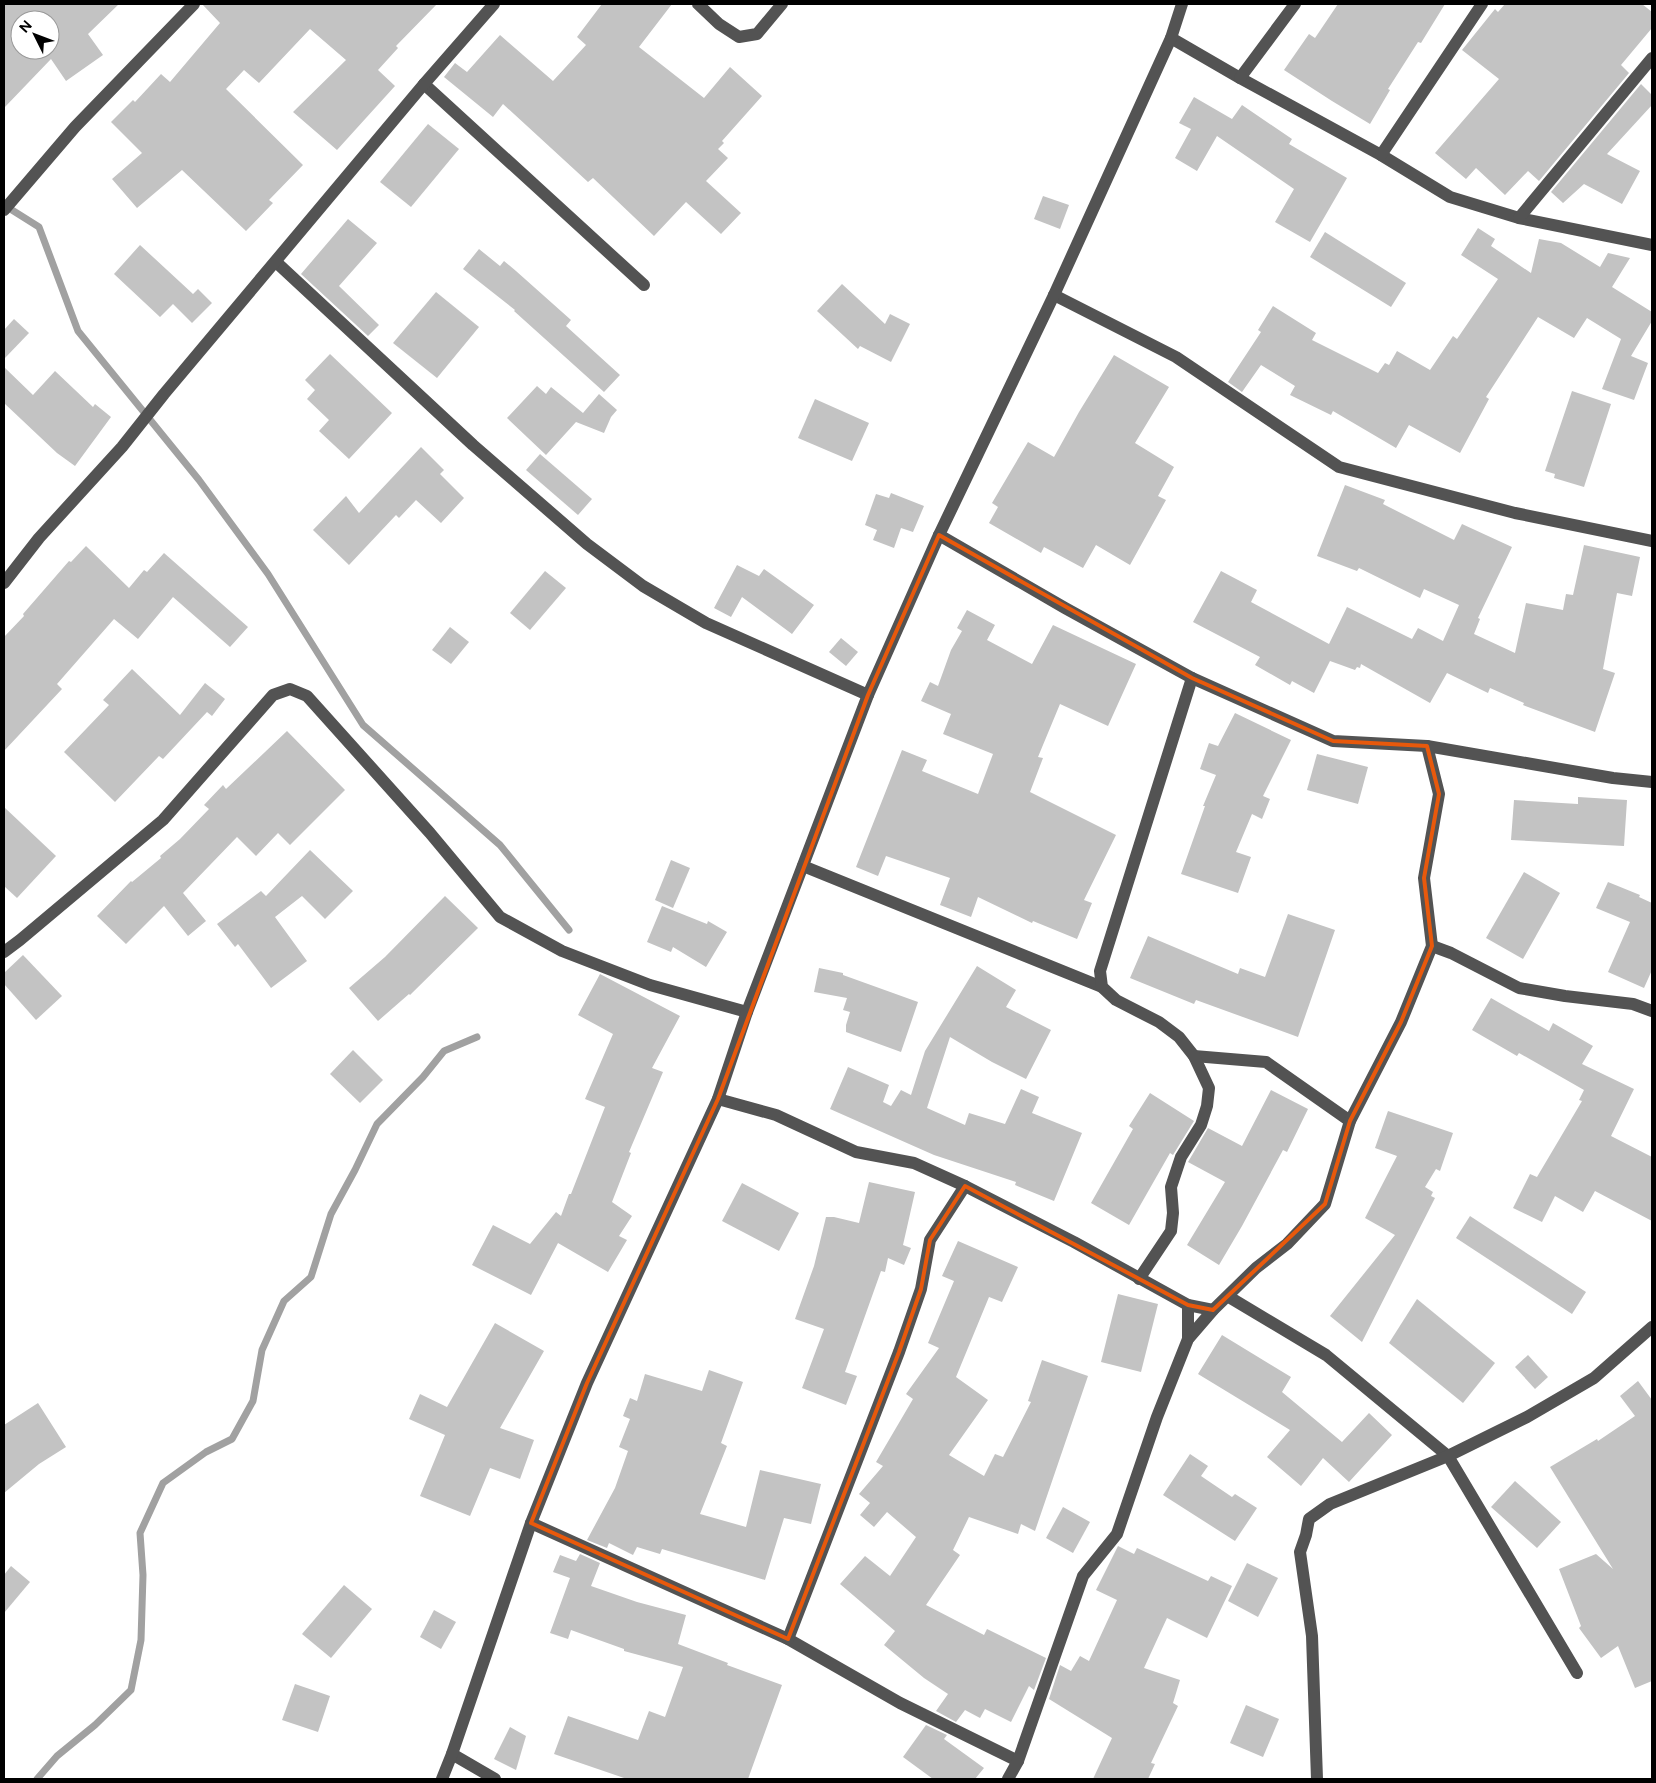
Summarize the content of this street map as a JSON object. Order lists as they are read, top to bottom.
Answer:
{
  "north": "top left"
}
